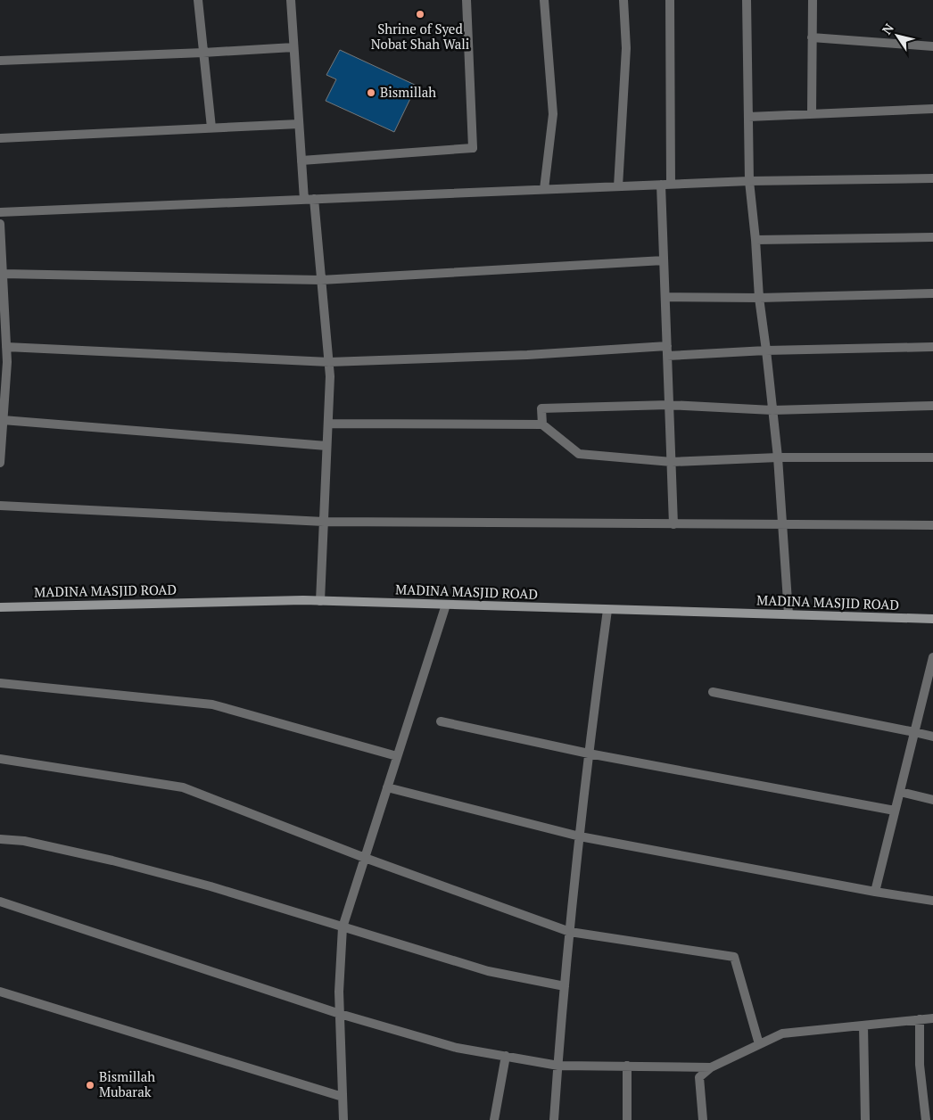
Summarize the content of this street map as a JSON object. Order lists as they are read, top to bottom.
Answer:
{
  "streets": {
    "street": ["MADINA MASJID ROAD"]
  },
  "places": ["Shrine of Syed Nobat Shah Wali", "Bismillah", "Bismillah Mubarak"],
  "north": "top left"
}
